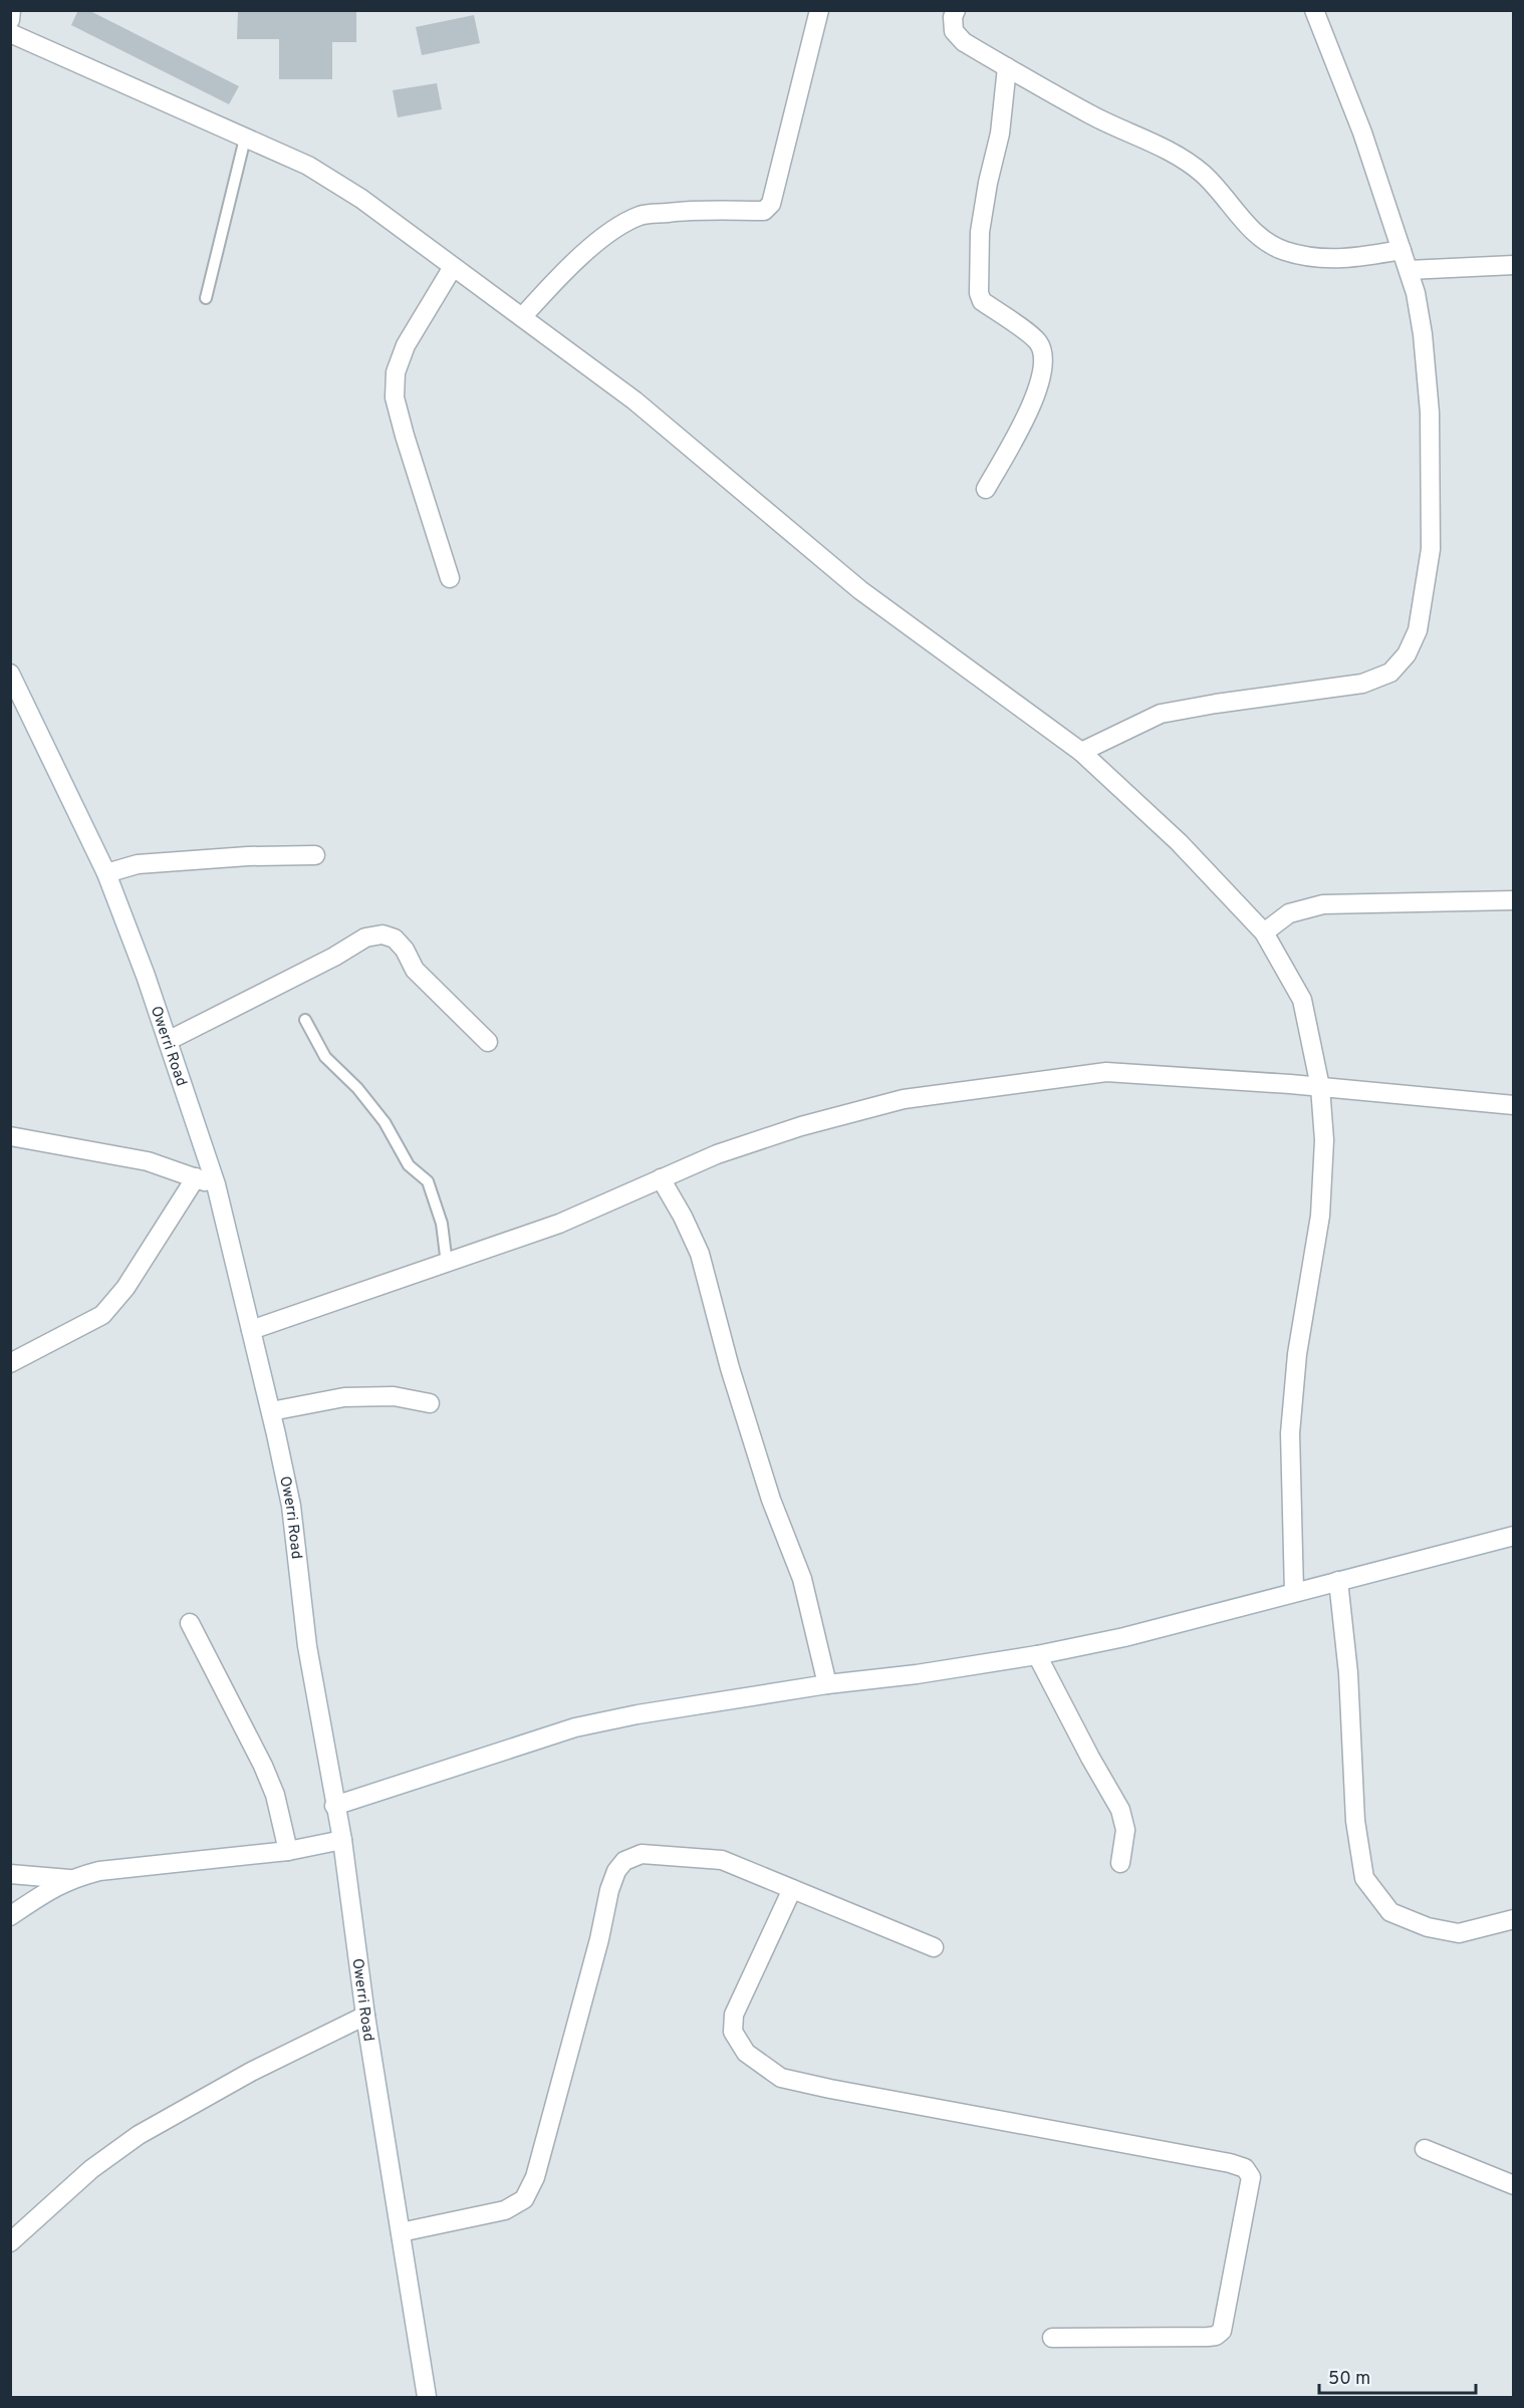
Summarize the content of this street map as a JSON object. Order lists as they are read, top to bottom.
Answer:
{
  "streets": {
    "street": ["Owerri Road"]
  },
  "scale_bar": "50 m"
}
